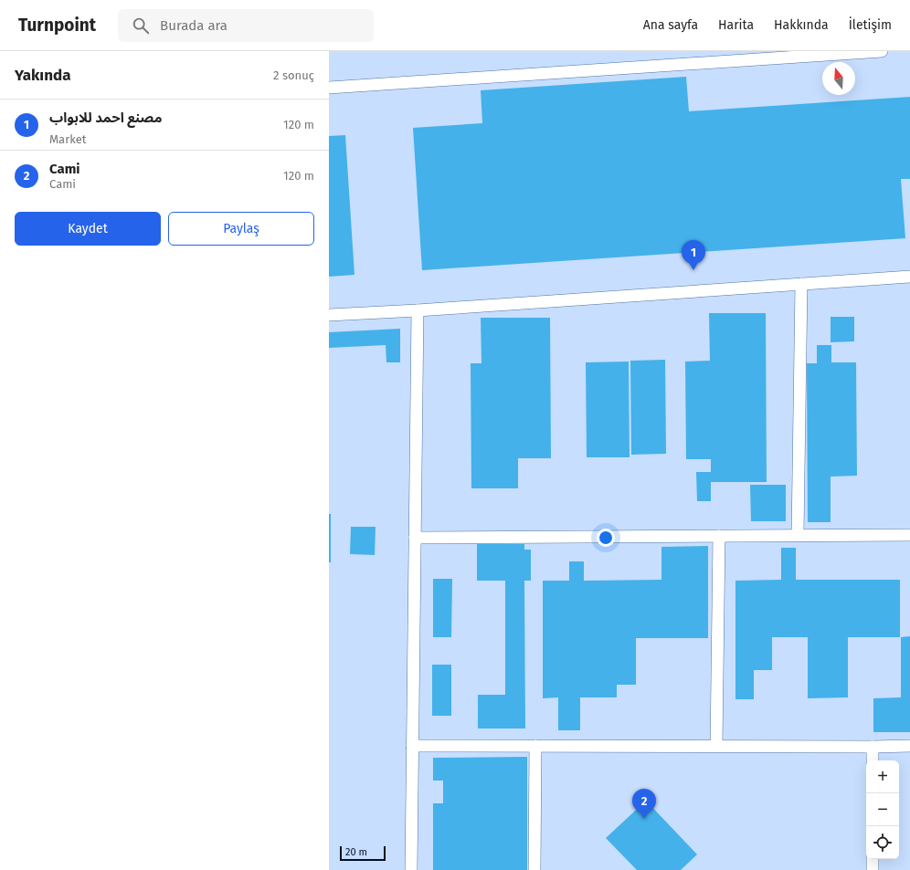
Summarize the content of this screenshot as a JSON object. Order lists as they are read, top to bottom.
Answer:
{
  "scale_bar": "20 m",
  "north": "top",
  "page": {
    "header": "Turnpoint",
    "search": "Burada ara",
    "nav": [
      "Ana sayfa",
      "Harita",
      "Hakkında",
      "İletişim"
    ],
    "heading": ["Yakında", "2 sonuç"],
    "list": [
      {
        "mark": "1",
        "name": "مصنع احمد للابواب",
        "note": "Market",
        "value": "120 m"
      },
      {
        "mark": "2",
        "name": "Cami",
        "note": "Cami",
        "value": "120 m"
      }
    ],
    "buttons": ["Kaydet", "Paylaş"],
    "pins": ["1", "2"],
    "map_buttons": ["+", "−"],
    "scale": "20 m"
  }
}
